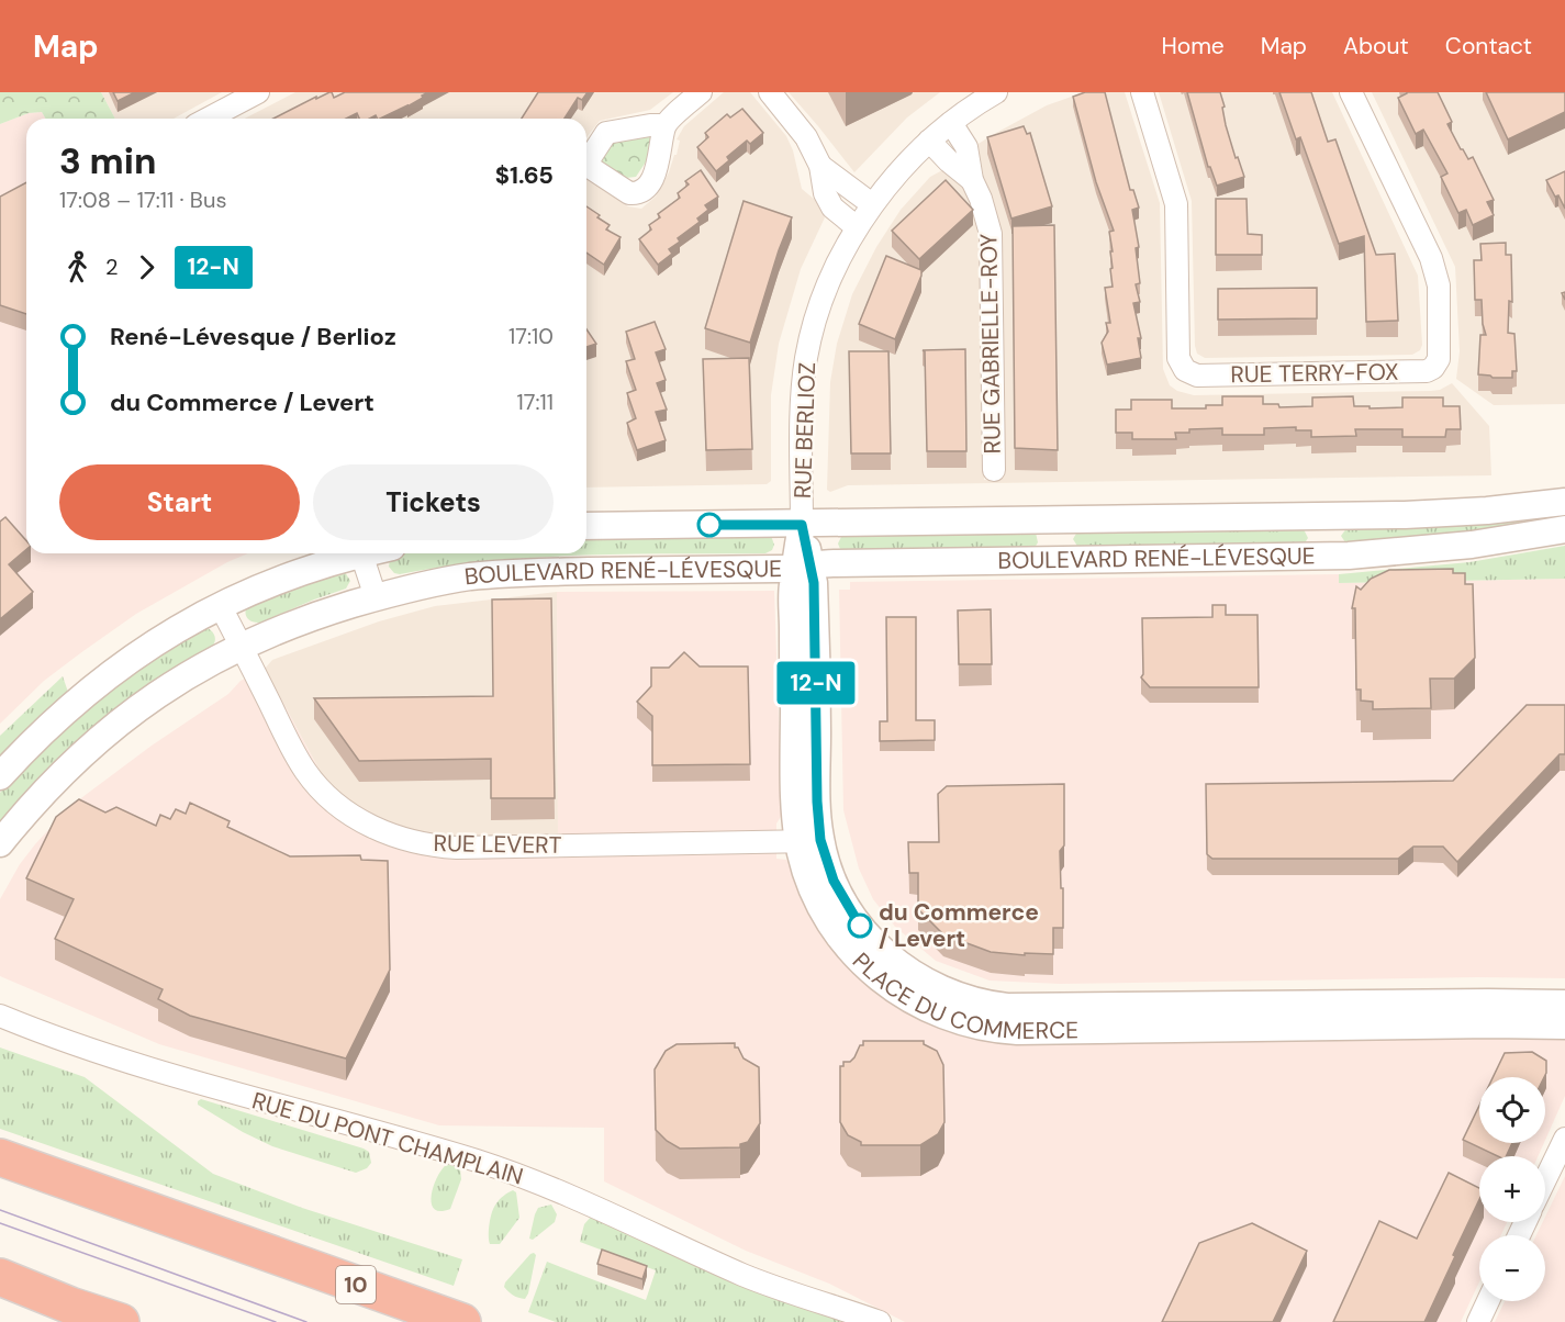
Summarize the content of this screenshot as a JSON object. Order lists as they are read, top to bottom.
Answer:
{
  "streets": {
    "highway": ["10"],
    "street": [
      "RUE GABRIELLE-ROY",
      "RUE TERRY-FOX",
      "RUE BERLIOZ",
      "BOULEVARD RENÉ-LÉVESQUE",
      "RUE LEVERT",
      "PLACE DU COMMERCE",
      "RUE DU PONT CHAMPLAIN"
    ]
  },
  "crossings": [
    ["RUE GABRIELLE-ROY", "RUE BERLIOZ"],
    ["RUE BERLIOZ", "BOULEVARD RENÉ-LÉVESQUE"],
    ["RUE BERLIOZ", "PLACE DU COMMERCE"],
    ["BOULEVARD RENÉ-LÉVESQUE", "RUE LEVERT"],
    ["BOULEVARD RENÉ-LÉVESQUE", "PLACE DU COMMERCE"],
    ["RUE LEVERT", "PLACE DU COMMERCE"]
  ],
  "places": ["du Commerce / Levert"],
  "lines": ["bus line 12-N"],
  "page": {
    "header": "Map",
    "nav": [
      "Home",
      "Map",
      "About",
      "Contact"
    ],
    "on_map": "12-N",
    "heading": ["3 min", "17:08 – 17:11 · Bus", "$1.65"],
    "legs": ["2", "12-N"],
    "list": [
      {
        "name": "René-Lévesque / Berlioz",
        "value": "17:10"
      },
      {
        "name": "du Commerce / Levert",
        "value": "17:11"
      }
    ],
    "buttons": ["Start", "Tickets"],
    "map_buttons": ["+", "−"]
  }
}
